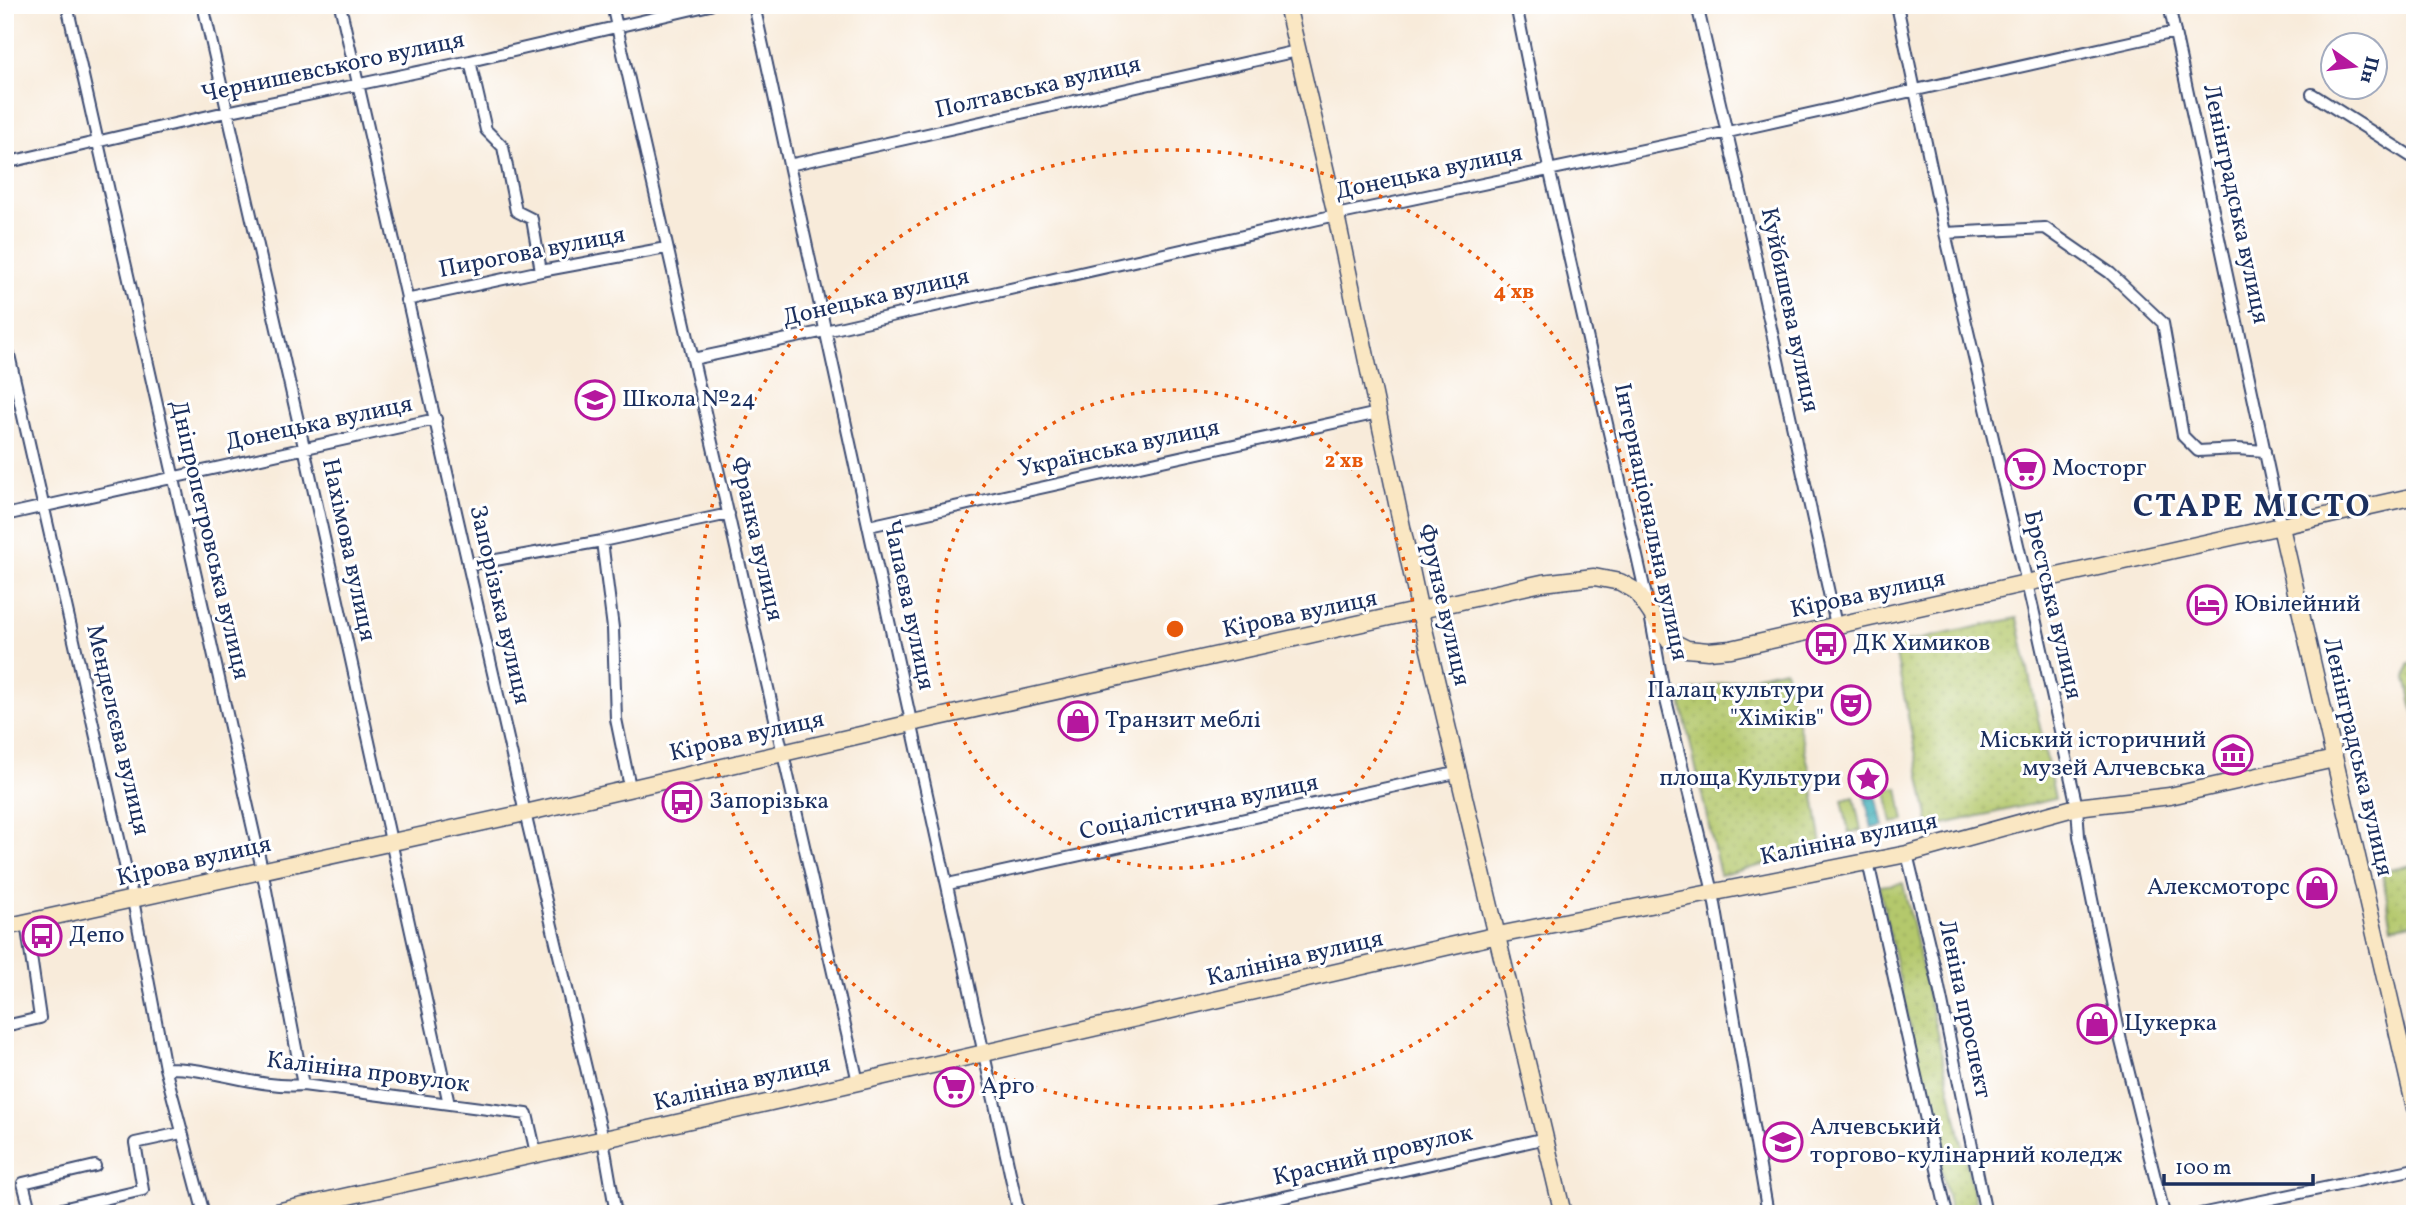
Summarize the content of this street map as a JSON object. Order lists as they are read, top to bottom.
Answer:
{
  "streets": {
    "street": [
      "Чернишевського вулиця",
      "Полтавська вулиця",
      "Донецька вулиця",
      "Ленінградська вулиця",
      "Пирогова вулиця",
      "Куйбишева вулиця",
      "Українська вулиця",
      "Інтернаціональна вулиця",
      "Франка вулиця",
      "Дніпропетровська вулиця",
      "Нахімова вулиця",
      "Кірова вулиця",
      "Запорізька вулиця",
      "Чапаєва вулиця",
      "Фрунзе вулиця",
      "Брестська вулиця",
      "Менделєєва вулиця",
      "Соціалістична вулиця",
      "Калініна вулиця",
      "Леніна проспект",
      "Калініна провулок",
      "Красний провулок"
    ]
  },
  "crossings": [
    ["Чернишевського вулиця", "Франка вулиця"],
    ["Чернишевського вулиця", "Дніпропетровська вулиця"],
    ["Чернишевського вулиця", "Нахімова вулиця"],
    ["Чернишевського вулиця", "Запорізька вулиця"],
    ["Полтавська вулиця", "Чапаєва вулиця"],
    ["Полтавська вулиця", "Фрунзе вулиця"],
    ["Донецька вулиця", "Ленінградська вулиця"],
    ["Донецька вулиця", "Куйбишева вулиця"],
    ["Донецька вулиця", "Інтернаціональна вулиця"],
    ["Донецька вулиця", "Франка вулиця"],
    ["Донецька вулиця", "Дніпропетровська вулиця"],
    ["Донецька вулиця", "Нахімова вулиця"],
    ["Донецька вулиця", "Запорізька вулиця"],
    ["Донецька вулиця", "Чапаєва вулиця"],
    ["Донецька вулиця", "Фрунзе вулиця"],
    ["Донецька вулиця", "Брестська вулиця"],
    ["Донецька вулиця", "Менделєєва вулиця"],
    ["Ленінградська вулиця", "Кірова вулиця"],
    ["Ленінградська вулиця", "Калініна вулиця"],
    ["Пирогова вулиця", "Франка вулиця"],
    ["Пирогова вулиця", "Запорізька вулиця"],
    ["Куйбишева вулиця", "Кірова вулиця"],
    ["Українська вулиця", "Чапаєва вулиця"],
    ["Українська вулиця", "Фрунзе вулиця"],
    ["Інтернаціональна вулиця", "Кірова вулиця"],
    ["Інтернаціональна вулиця", "Калініна вулиця"],
    ["Франка вулиця", "Кірова вулиця"],
    ["Франка вулиця", "Калініна вулиця"],
    ["Дніпропетровська вулиця", "Кірова вулиця"],
    ["Дніпропетровська вулиця", "Калініна провулок"],
    ["Нахімова вулиця", "Кірова вулиця"],
    ["Нахімова вулиця", "Калініна провулок"],
    ["Кірова вулиця", "Запорізька вулиця"],
    ["Кірова вулиця", "Чапаєва вулиця"],
    ["Кірова вулиця", "Фрунзе вулиця"],
    ["Кірова вулиця", "Брестська вулиця"],
    ["Кірова вулиця", "Менделєєва вулиця"],
    ["Запорізька вулиця", "Калініна вулиця"],
    ["Чапаєва вулиця", "Соціалістична вулиця"],
    ["Чапаєва вулиця", "Калініна вулиця"],
    ["Фрунзе вулиця", "Соціалістична вулиця"],
    ["Фрунзе вулиця", "Калініна вулиця"],
    ["Фрунзе вулиця", "Красний провулок"],
    ["Брестська вулиця", "Калініна вулиця"],
    ["Менделєєва вулиця", "Калініна провулок"],
    ["Калініна вулиця", "Леніна проспект"],
    ["Калініна вулиця", "Калініна провулок"]
  ],
  "districts": ["СТАРЕ МІСТО"],
  "places": {
    "school or university": ["Школа №24", "Алчевський торгово-кулінарний коледж"],
    "supermarket": ["Мосторг", "Арго"],
    "hotel": ["Ювілейний"],
    "bus stop": ["ДК Химиков", "Запорізька", "Депо"],
    "theatre": ["Палац культури \"Хіміків\""],
    "shop": ["Транзит меблі", "Алексмоторс", "Цукерка"],
    "museum": ["Міський історичний музей Алчевська"],
    "place": ["площа Культури"]
  },
  "scale_bar": "100 m",
  "north": "right",
  "rings": ["4 хв", "2 хв"]
}
